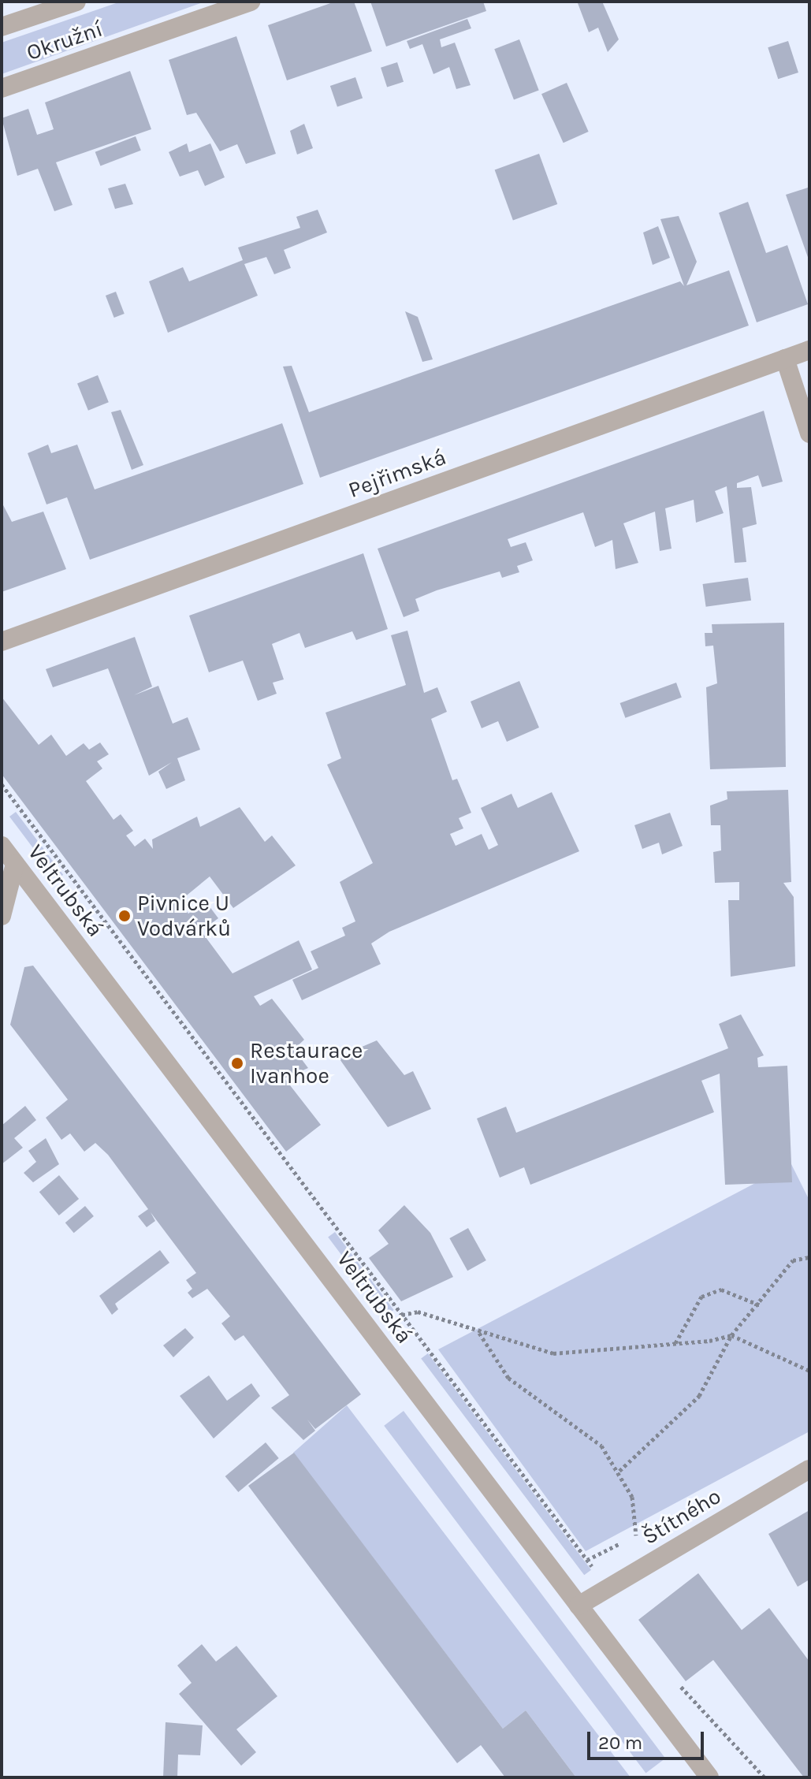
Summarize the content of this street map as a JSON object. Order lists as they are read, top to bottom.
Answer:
{
  "streets": {
    "street": [
      "Okružní",
      "Pejřimská",
      "Veltrubská",
      "Štítného"
    ]
  },
  "crossings": [
    ["Veltrubská", "Štítného"]
  ],
  "places": ["Pivnice U Vodvárků", "Restaurace Ivanhoe"],
  "scale_bar": "20 m"
}
